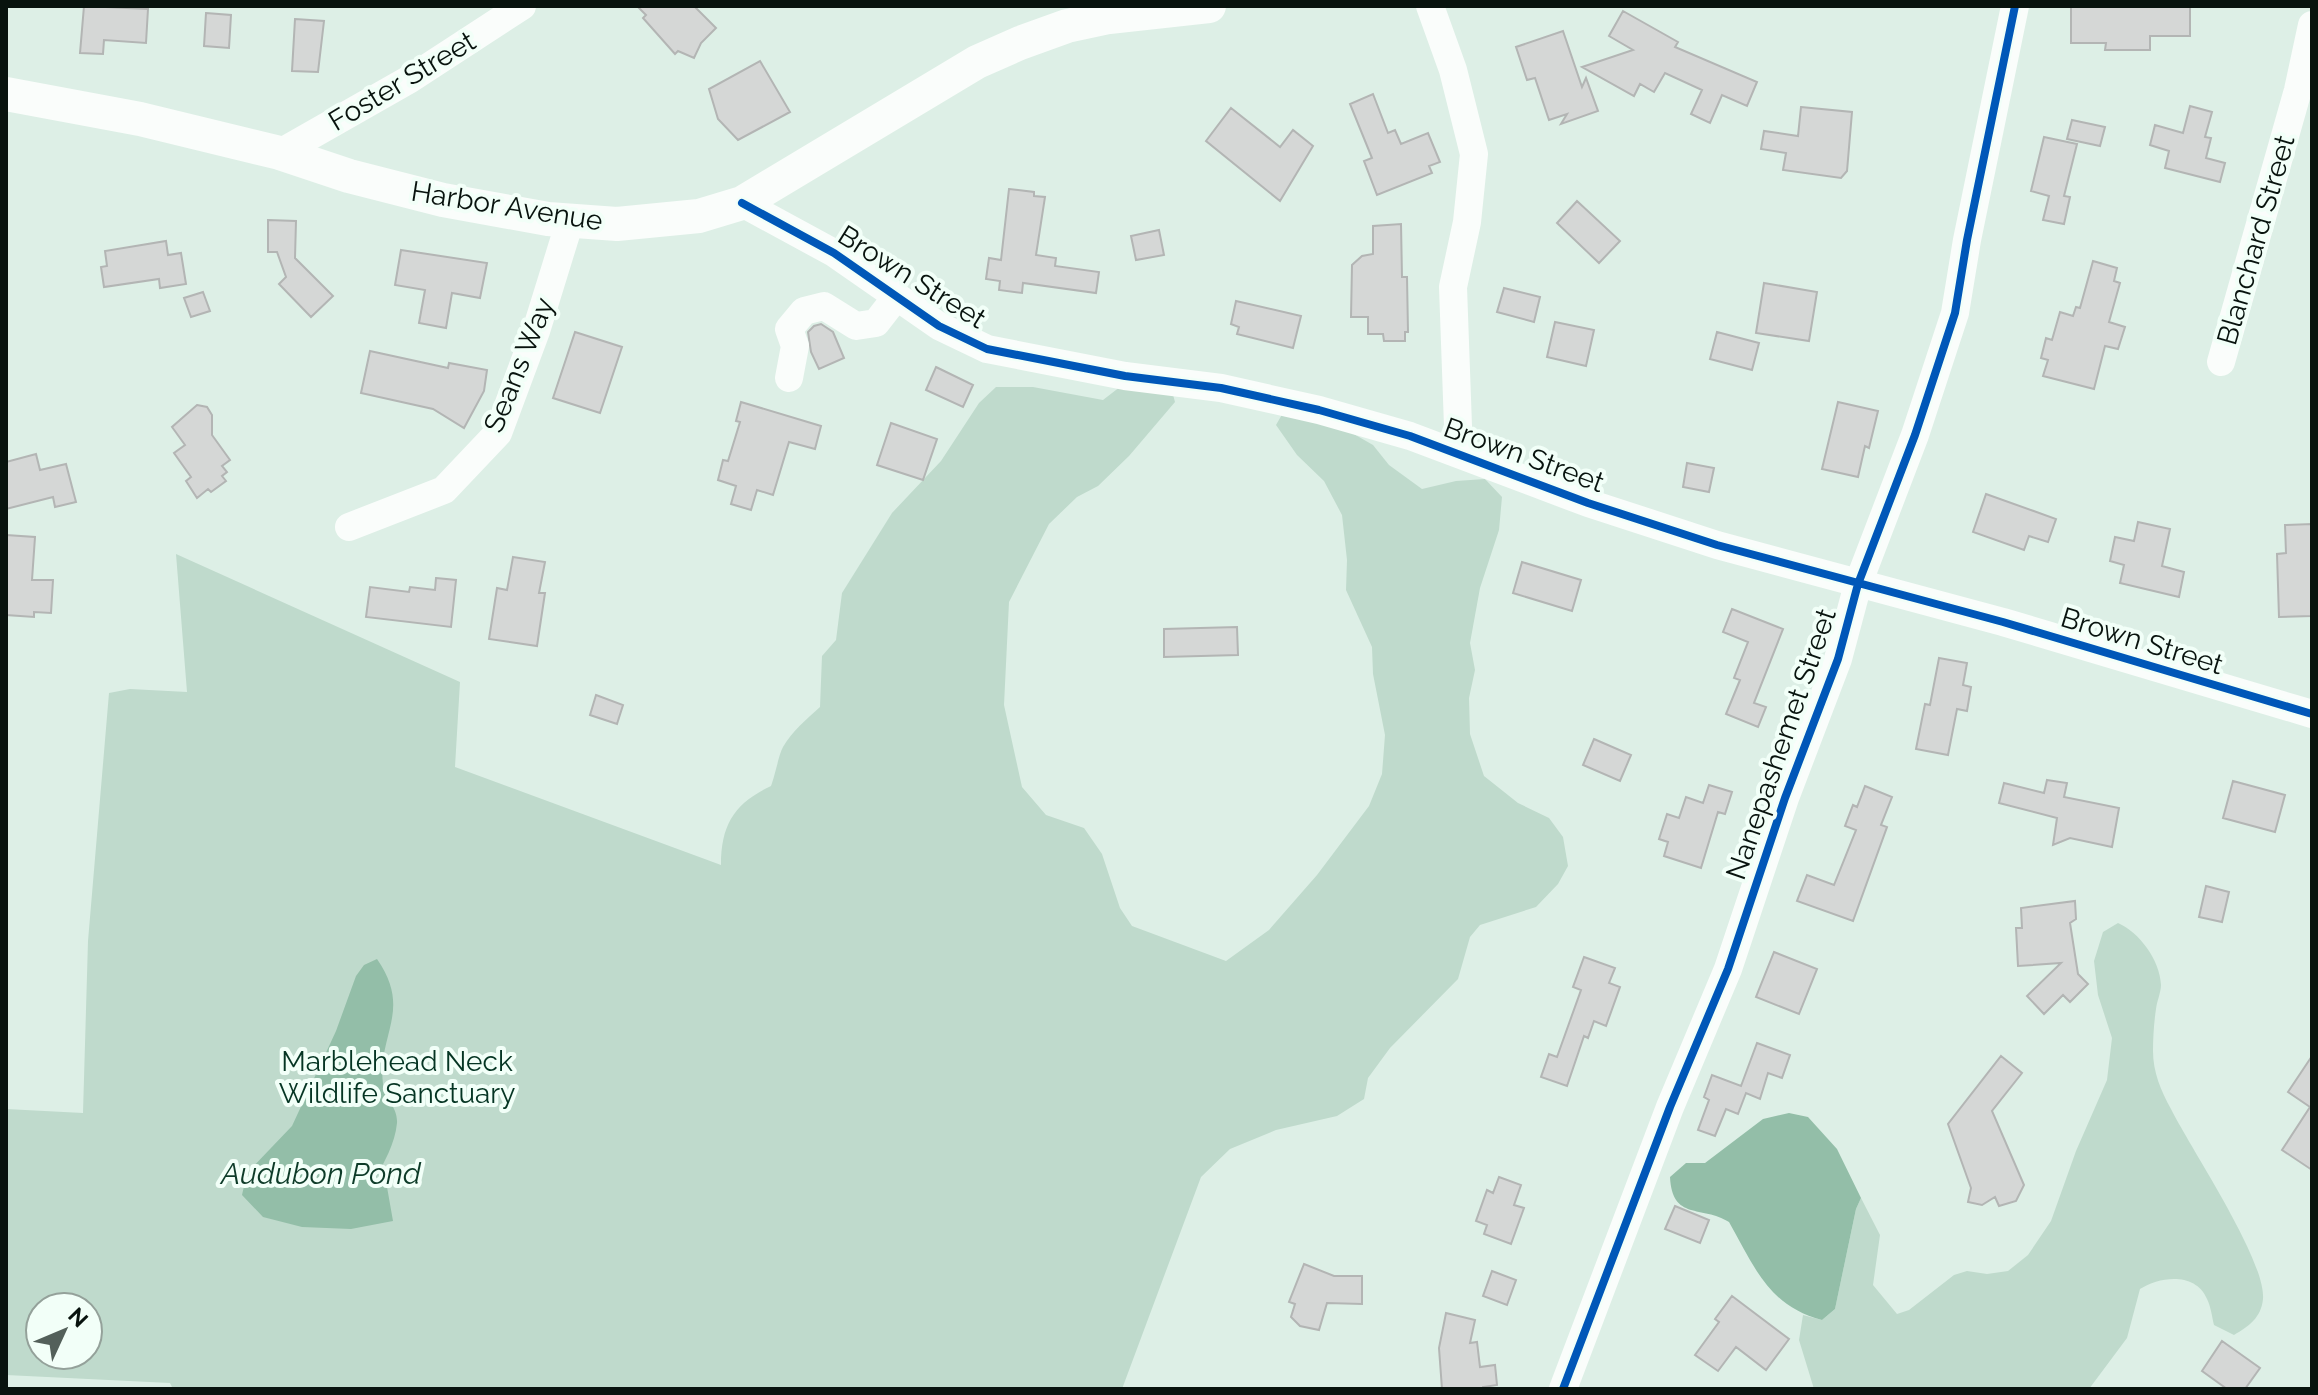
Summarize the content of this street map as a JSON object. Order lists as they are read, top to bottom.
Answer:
{
  "streets": {
    "main road": ["Harbor Avenue"],
    "street": [
      "Foster Street",
      "Blanchard Street",
      "Brown Street",
      "Seans Way",
      "Nanepashemet Street"
    ]
  },
  "crossings": [
    ["Foster Street", "Harbor Avenue"],
    ["Harbor Avenue", "Brown Street"],
    ["Harbor Avenue", "Seans Way"],
    ["Brown Street", "Nanepashemet Street"]
  ],
  "water": ["Audubon Pond"],
  "parks": ["Marblehead Neck Wildlife Sanctuary"],
  "north": "top right"
}
